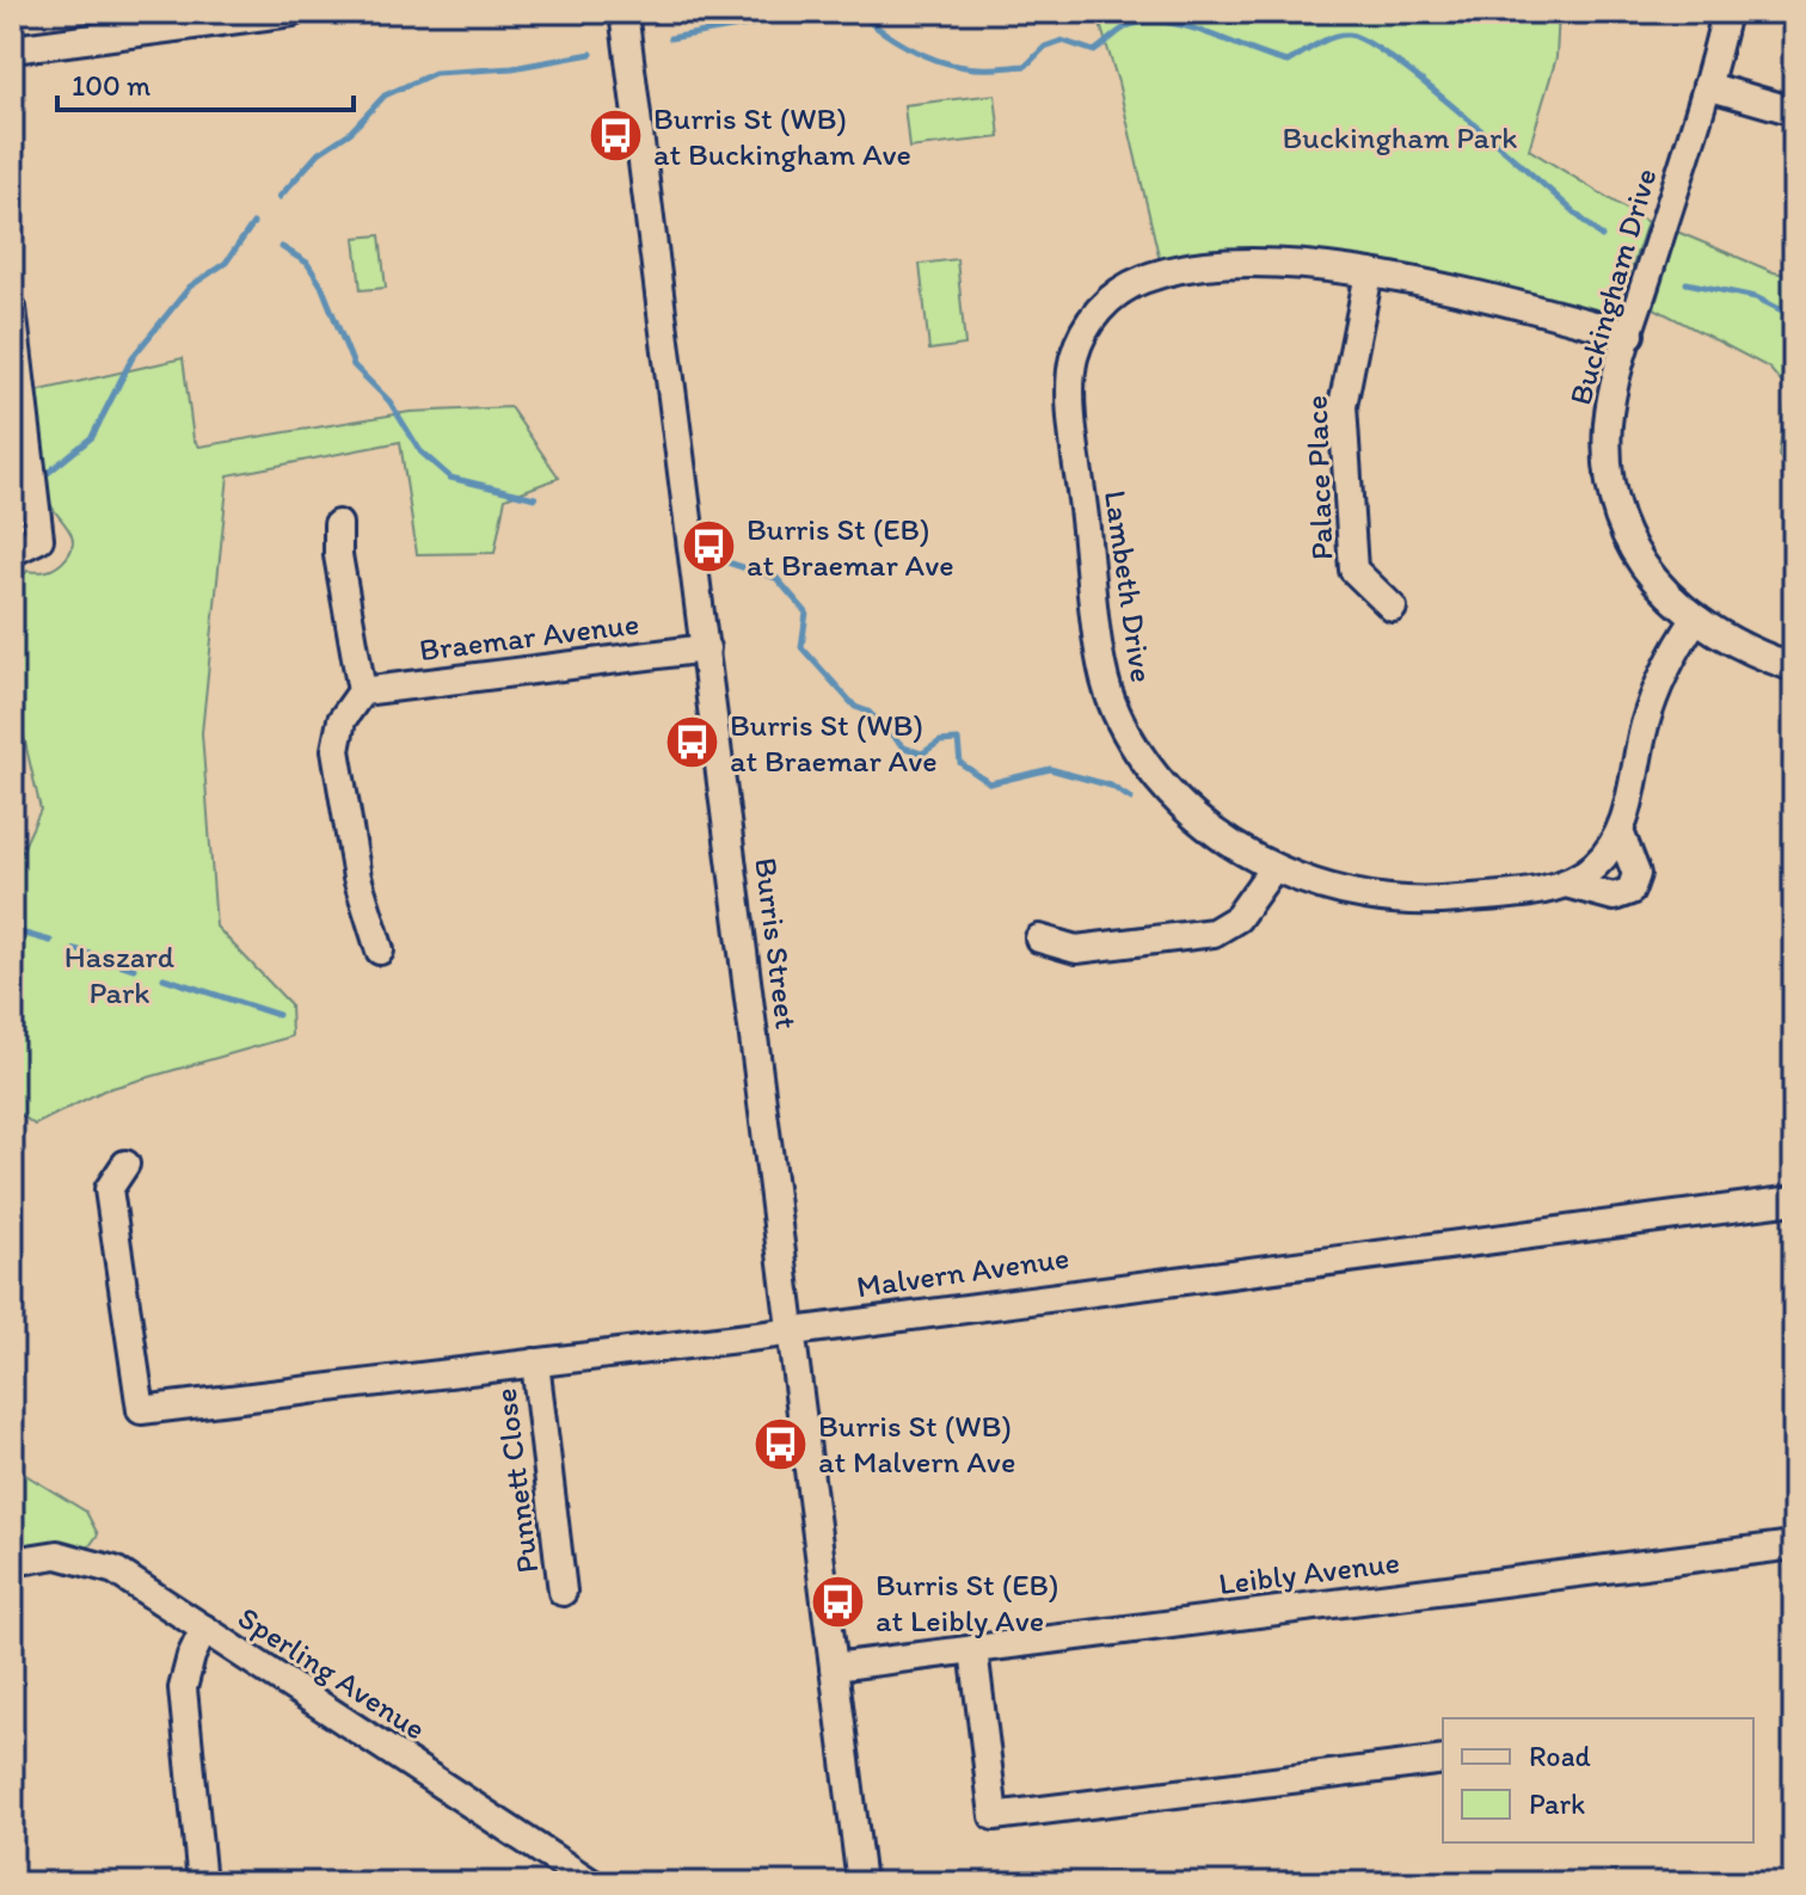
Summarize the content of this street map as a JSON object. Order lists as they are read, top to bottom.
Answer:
{
  "streets": {
    "street": [
      "Buckingham Drive",
      "Palace Place",
      "Lambeth Drive",
      "Braemar Avenue",
      "Burris Street",
      "Malvern Avenue",
      "Punnett Close",
      "Leibly Avenue",
      "Sperling Avenue"
    ]
  },
  "crossings": [
    ["Buckingham Drive", "Lambeth Drive"],
    ["Palace Place", "Lambeth Drive"],
    ["Braemar Avenue", "Burris Street"],
    ["Burris Street", "Malvern Avenue"],
    ["Burris Street", "Leibly Avenue"],
    ["Malvern Avenue", "Punnett Close"]
  ],
  "parks": ["Buckingham Park", "Haszard Park"],
  "places": {
    "bus stop": [
      "Burris St (WB) at Buckingham Ave",
      "Burris St (EB) at Braemar Ave",
      "Burris St (WB) at Braemar Ave",
      "Burris St (WB) at Malvern Ave",
      "Burris St (EB) at Leibly Ave"
    ]
  },
  "legend": ["Road", "Park"],
  "scale_bar": "100 m"
}
